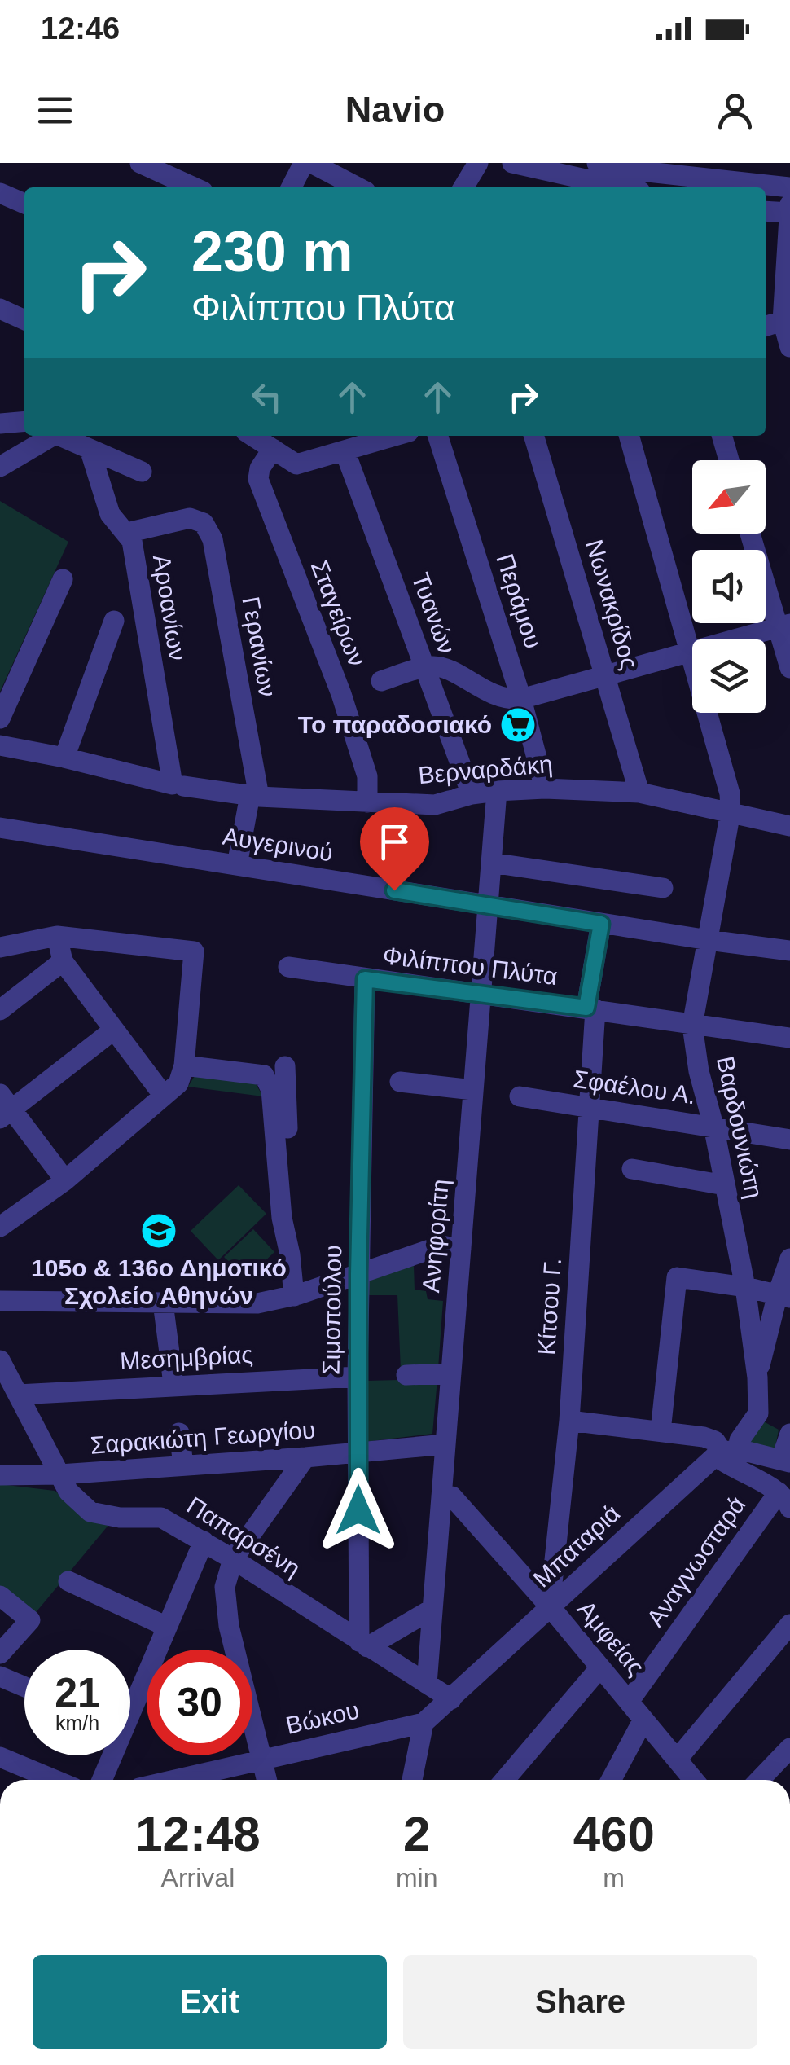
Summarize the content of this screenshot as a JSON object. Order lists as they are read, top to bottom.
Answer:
{
  "streets": {
    "street": [
      "Περάμου",
      "Νωνακρίδος",
      "Αροανίων",
      "Σταγείρων",
      "Τυανών",
      "Γερανίων",
      "Βερναρδάκη",
      "Αυγερινού",
      "Φιλίππου Πλύτα",
      "Σφαέλου Α.",
      "Βαρδουνιώτη",
      "Ανηφορίτη",
      "Κίτσου Γ.",
      "Σιμοπούλου",
      "Μεσημβρίας",
      "Σαρακιώτη Γεωργίου",
      "Παπαρσένη",
      "Μπαταριά",
      "Αναγνωσταρά",
      "Αμφείας",
      "Βώκου"
    ]
  },
  "crossings": [
    ["Περάμου", "Βερναρδάκη"],
    ["Νωνακρίδος", "Βερναρδάκη"],
    ["Αροανίων", "Γερανίων"],
    ["Αροανίων", "Βερναρδάκη"],
    ["Σταγείρων", "Βερναρδάκη"],
    ["Τυανών", "Βερναρδάκη"],
    ["Γερανίων", "Βερναρδάκη"],
    ["Γερανίων", "Αυγερινού"],
    ["Βερναρδάκη", "Βαρδουνιώτη"],
    ["Βερναρδάκη", "Ανηφορίτη"],
    ["Αυγερινού", "Βαρδουνιώτη"],
    ["Αυγερινού", "Ανηφορίτη"],
    ["Αυγερινού", "Κίτσου Γ."],
    ["Φιλίππου Πλύτα", "Βαρδουνιώτη"],
    ["Φιλίππου Πλύτα", "Ανηφορίτη"],
    ["Φιλίππου Πλύτα", "Κίτσου Γ."],
    ["Φιλίππου Πλύτα", "Σιμοπούλου"],
    ["Σφαέλου Α.", "Βαρδουνιώτη"],
    ["Σφαέλου Α.", "Κίτσου Γ."],
    ["Βαρδουνιώτη", "Μπαταριά"],
    ["Ανηφορίτη", "Σαρακιώτη Γεωργίου"],
    ["Ανηφορίτη", "Παπαρσένη"],
    ["Ανηφορίτη", "Αμφείας"],
    ["Κίτσου Γ.", "Μπαταριά"],
    ["Κίτσου Γ.", "Αμφείας"],
    ["Σιμοπούλου", "Μεσημβρίας"],
    ["Σιμοπούλου", "Σαρακιώτη Γεωργίου"],
    ["Σιμοπούλου", "Παπαρσένη"],
    ["Μεσημβρίας", "Παπαρσένη"],
    ["Σαρακιώτη Γεωργίου", "Παπαρσένη"],
    ["Παπαρσένη", "Μπαταριά"],
    ["Μπαταριά", "Αμφείας"],
    ["Μπαταριά", "Βώκου"],
    ["Αναγνωσταρά", "Αμφείας"]
  ],
  "places": {
    "supermarket": ["Το παραδοσιακό"],
    "school or university": ["105ο & 136ο Δημοτικό Σχολείο Αθηνών"]
  },
  "north": "bottom left",
  "page": {
    "status": "12:46",
    "header": "Navio",
    "turn": ["230 m", "Φιλίππου Πλύτα"],
    "speed": "21 km/h",
    "limit": "30",
    "eta": [
      "12:48",
      "Arrival",
      "2",
      "min",
      "460",
      "m"
    ],
    "buttons": ["Exit", "Share"]
  }
}
